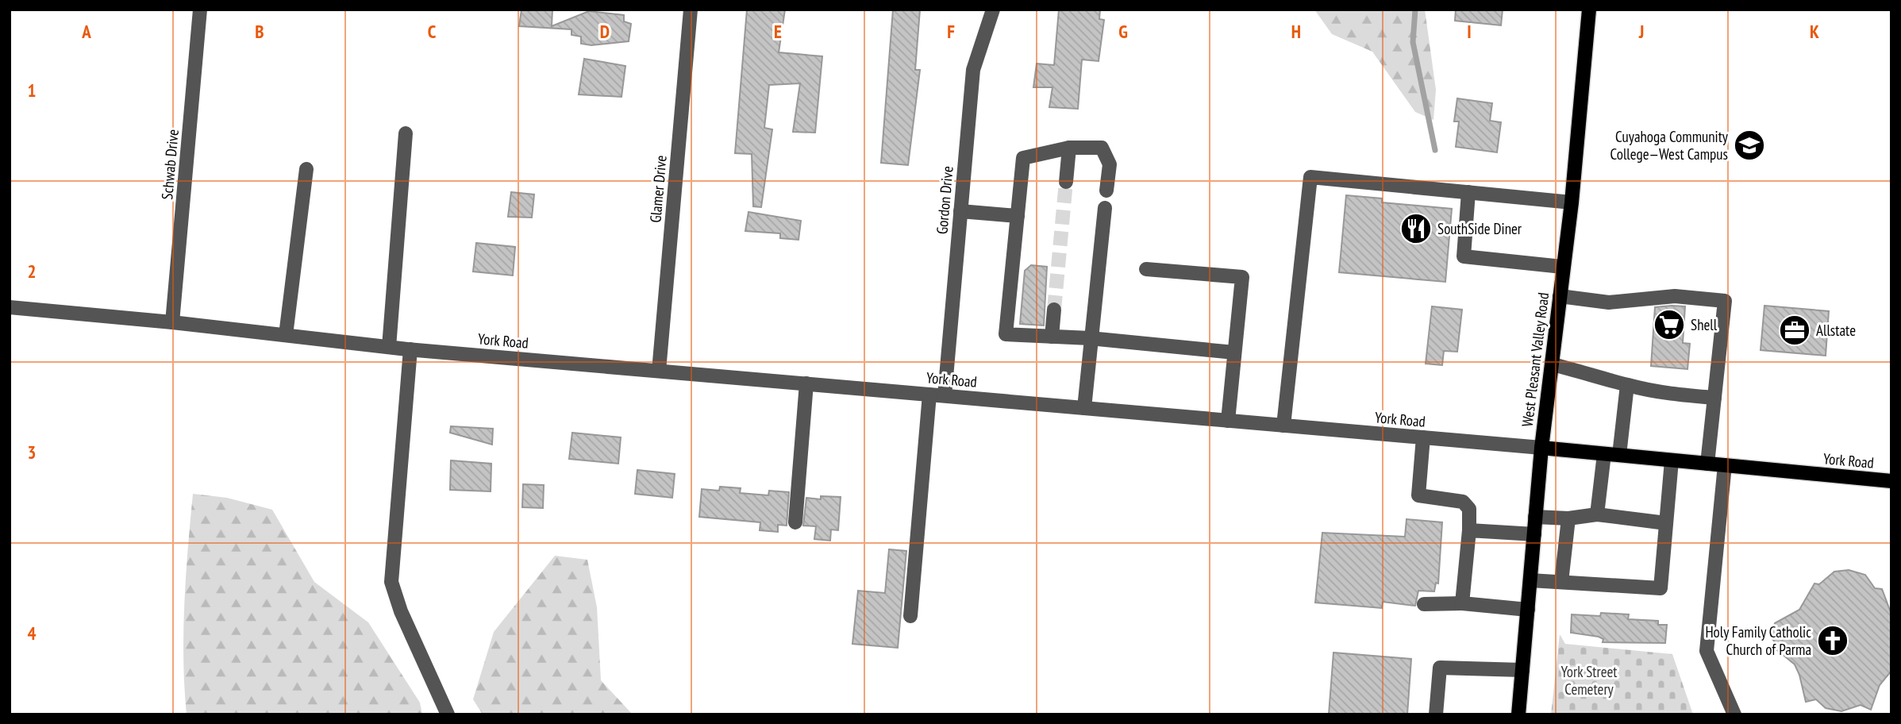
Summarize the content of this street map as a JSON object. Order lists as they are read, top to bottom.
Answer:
{
  "streets": {
    "main road": ["York Road", "West Pleasant Valley Road"],
    "street": ["Schwab Drive", "Glamer Drive", "Gordon Drive"]
  },
  "crossings": [
    ["Schwab Drive", "York Road"],
    ["Glamer Drive", "York Road"],
    ["Gordon Drive", "York Road"],
    ["York Road", "West Pleasant Valley Road"]
  ],
  "parks": ["York Street Cemetery"],
  "places": {
    "school or university": ["Cuyahoga Community College—West Campus"],
    "restaurant": ["SouthSide Diner"],
    "supermarket": ["Shell"],
    "office": ["Allstate"],
    "church": ["Holy Family Catholic Church of Parma"]
  },
  "grid": {
    "columns": [
      "A",
      "B",
      "C",
      "D",
      "E",
      "F",
      "G",
      "H",
      "I",
      "J",
      "K"
    ],
    "rows": [
      "1",
      "2",
      "3",
      "4"
    ]
  }
}
